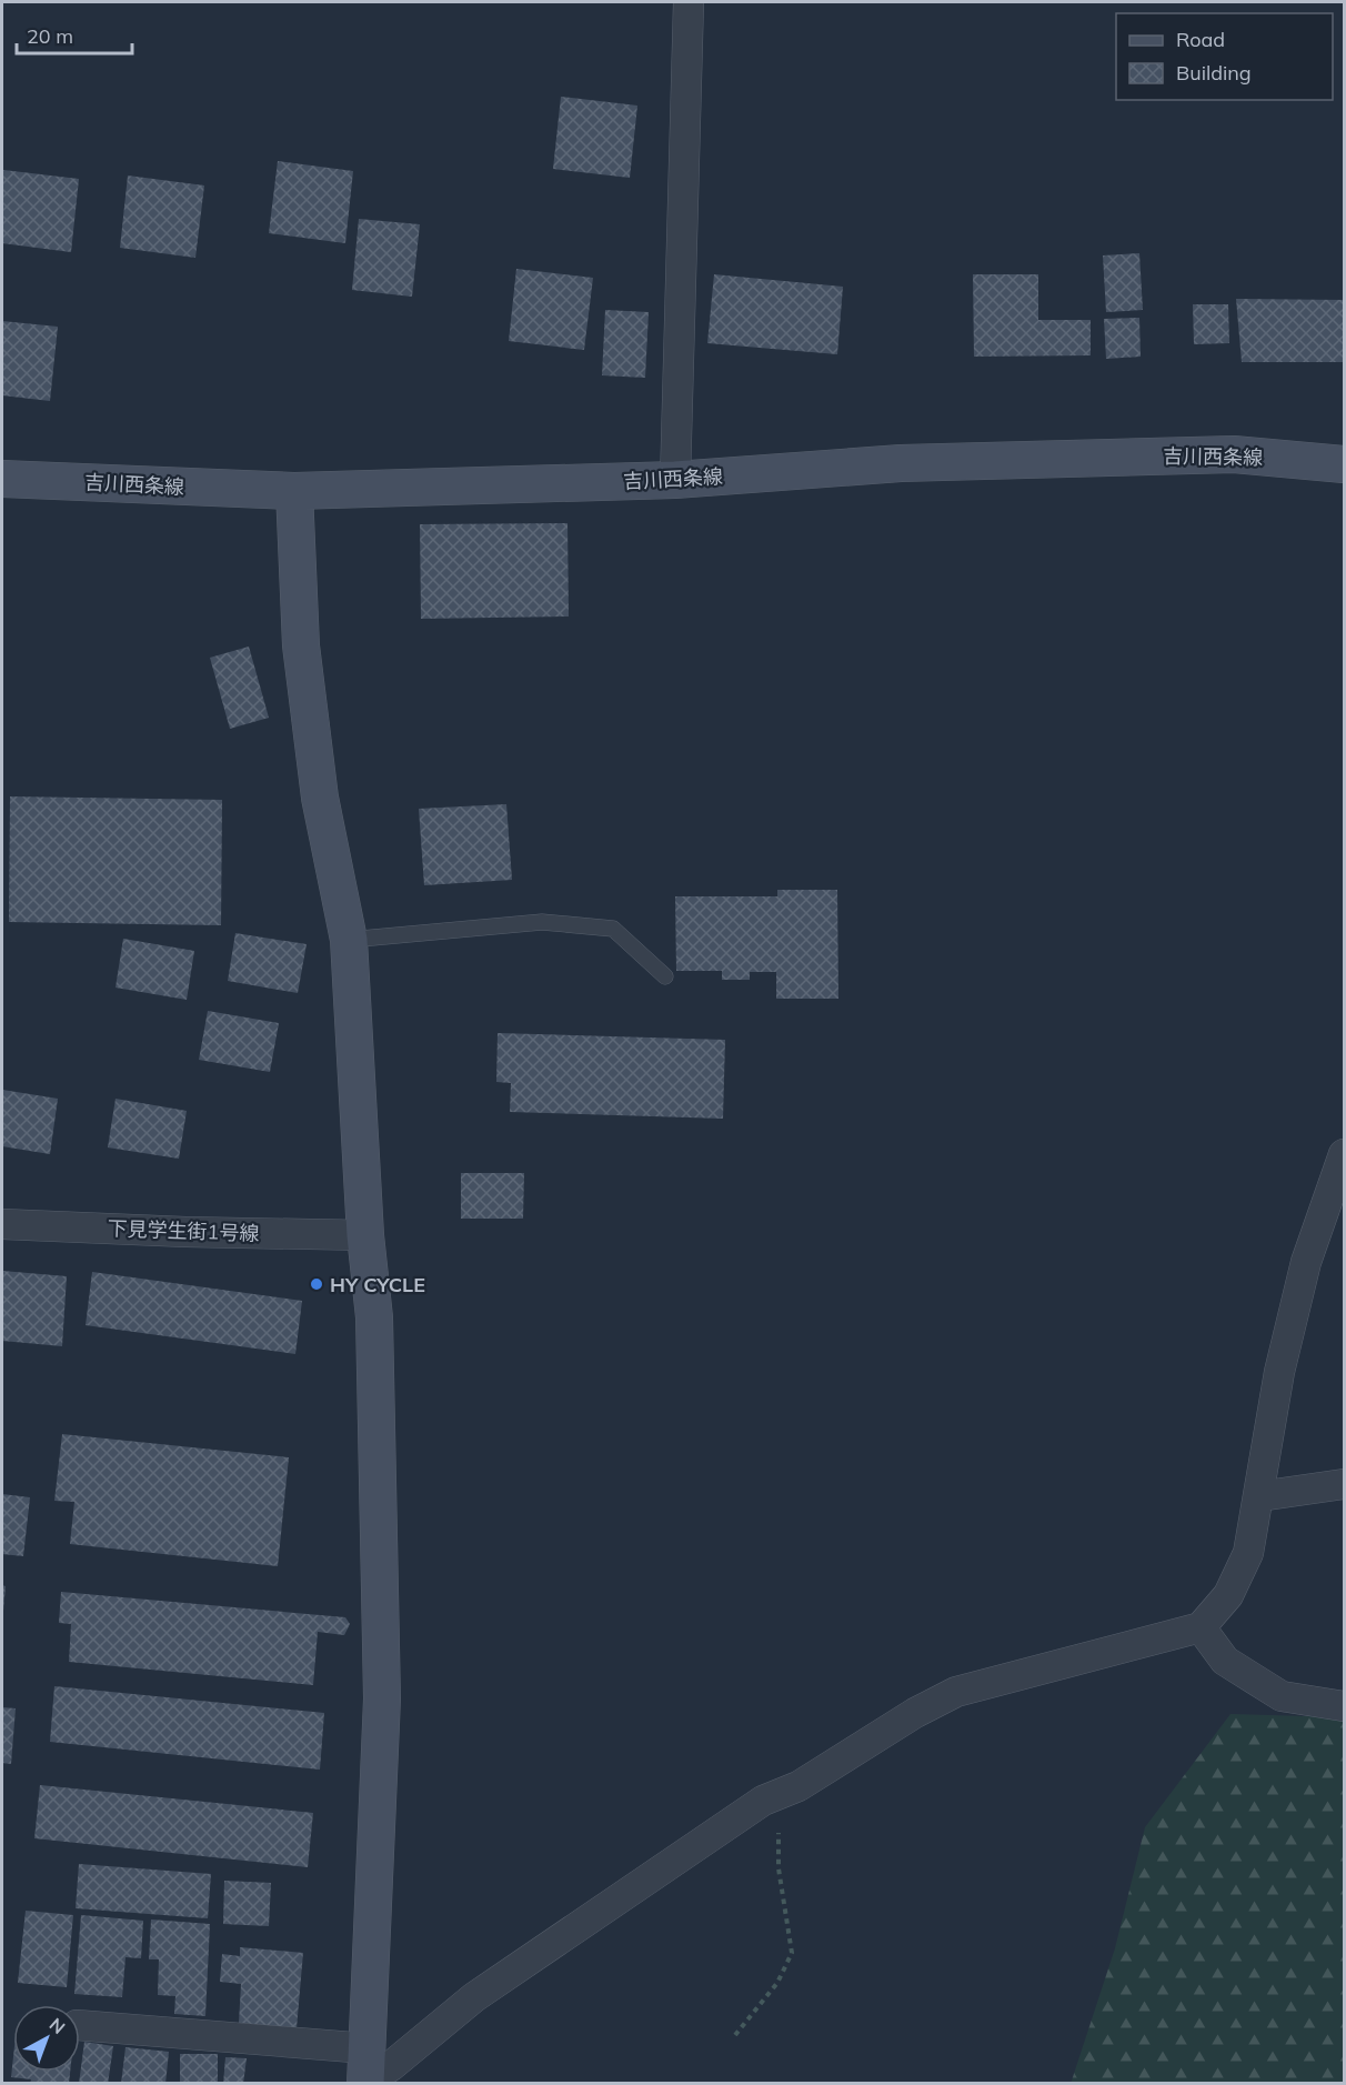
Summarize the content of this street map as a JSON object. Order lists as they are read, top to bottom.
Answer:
{
  "streets": {
    "street": ["吉川西条線", "下見学生街1号線"]
  },
  "places": ["HY CYCLE"],
  "legend": ["Road", "Building"],
  "scale_bar": "20 m",
  "north": "top right"
}
